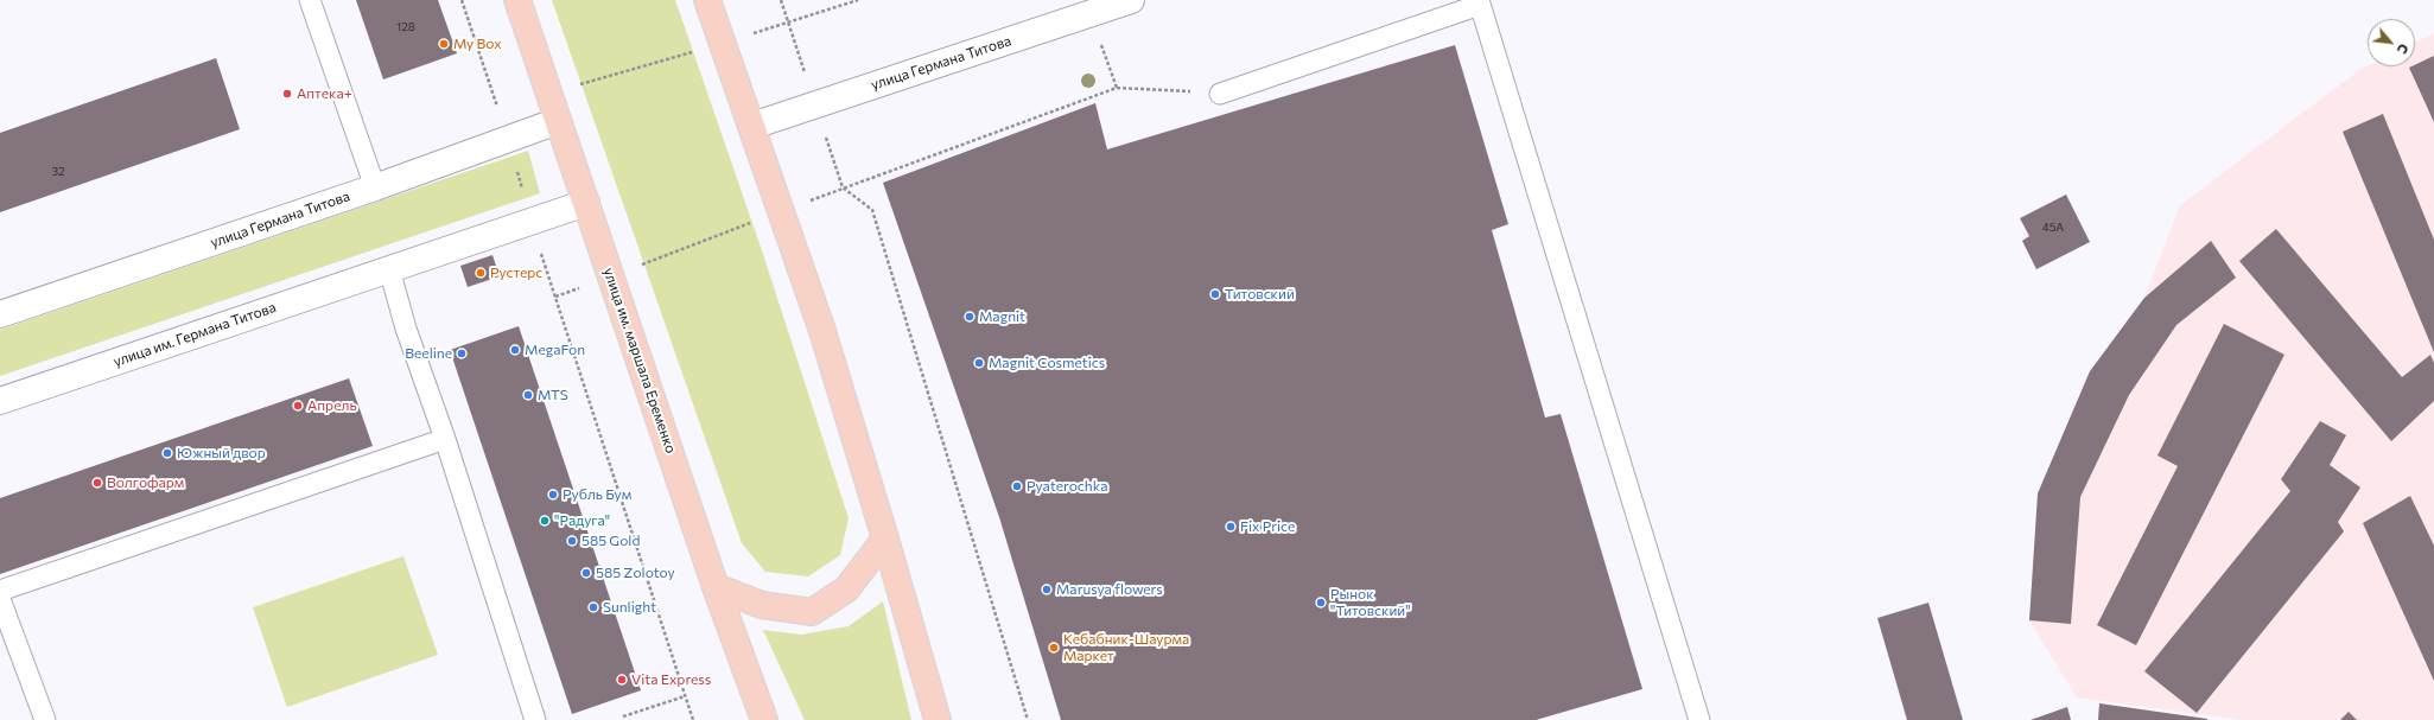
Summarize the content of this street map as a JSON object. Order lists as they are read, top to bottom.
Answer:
{
  "streets": {
    "highway": ["улица им. маршала Еременко"],
    "street": ["улица Германа Титова", "улица им. Германа Титова"]
  },
  "crossings": [
    ["улица Германа Титова", "улица им. маршала Еременко"]
  ],
  "places": [
    "My Box",
    "Аптека+",
    "Рустерс",
    "Титовский",
    "Magnit",
    "MegaFon",
    "Beeline",
    "Magnit Cosmetics",
    "MTS",
    "Апрель",
    "Южный двор",
    "Волгофарм",
    "Pyaterochka",
    "Рубль Бум",
    "\"Радуга\"",
    "Fix Price",
    "585 Gold",
    "585 Zolotoy",
    "Marusya flowers",
    "Рынок \"Титовский\"",
    "Sunlight",
    "Кебабник-Шаурма Маркет",
    "Vita Express"
  ],
  "house_numbers": ["128", "32", "45А"],
  "north": "bottom right"
}
